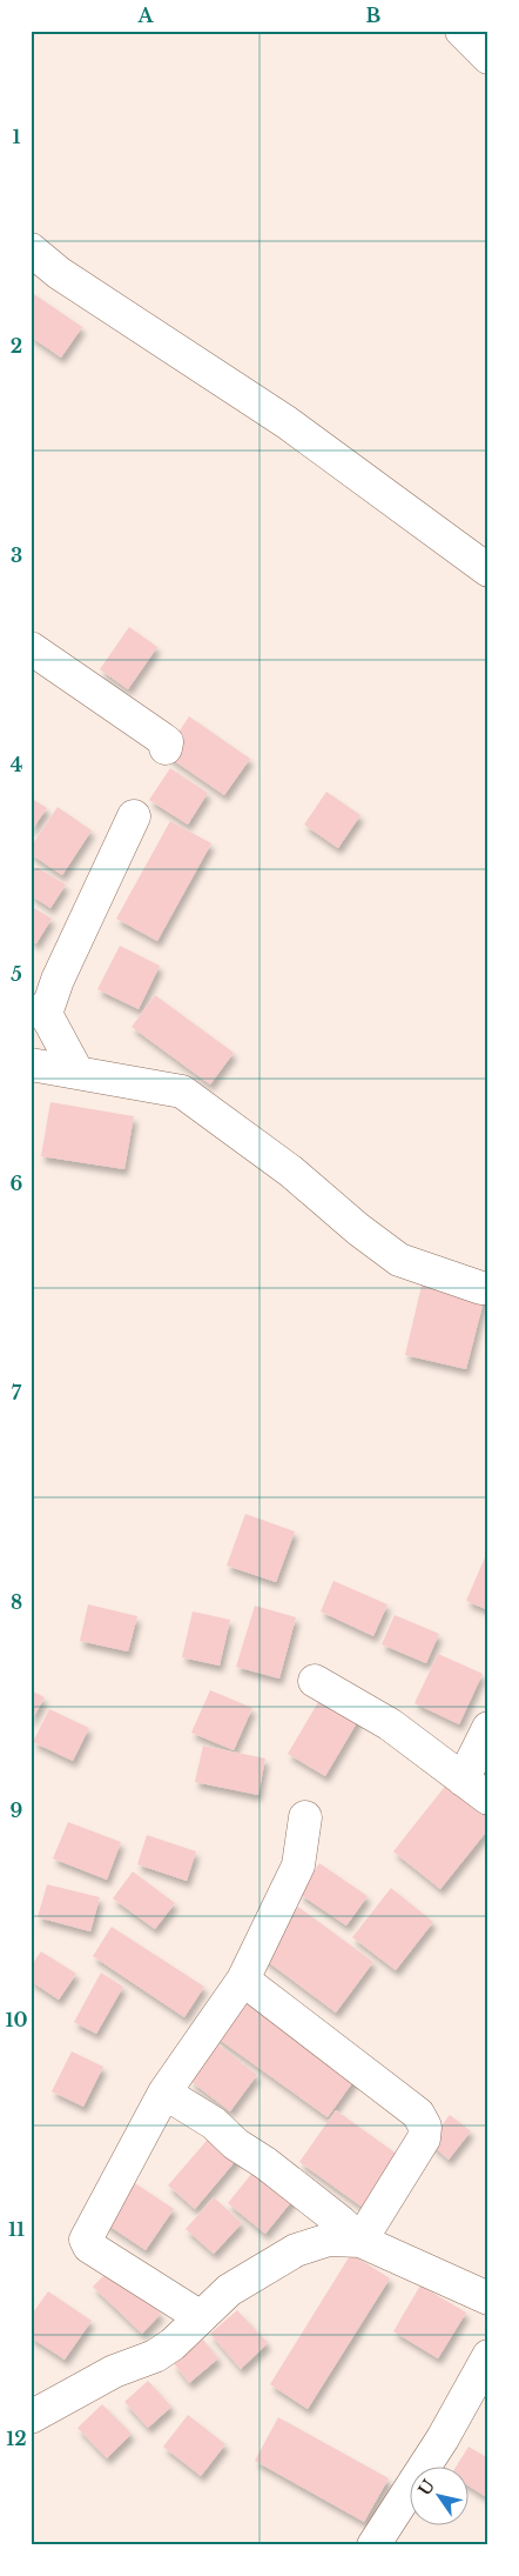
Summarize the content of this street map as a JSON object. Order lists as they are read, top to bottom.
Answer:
{
  "north": "top left",
  "grid": {
    "columns": ["A", "B"],
    "rows": [
      "1",
      "2",
      "3",
      "4",
      "5",
      "6",
      "7",
      "8",
      "9",
      "10",
      "11",
      "12"
    ]
  }
}
